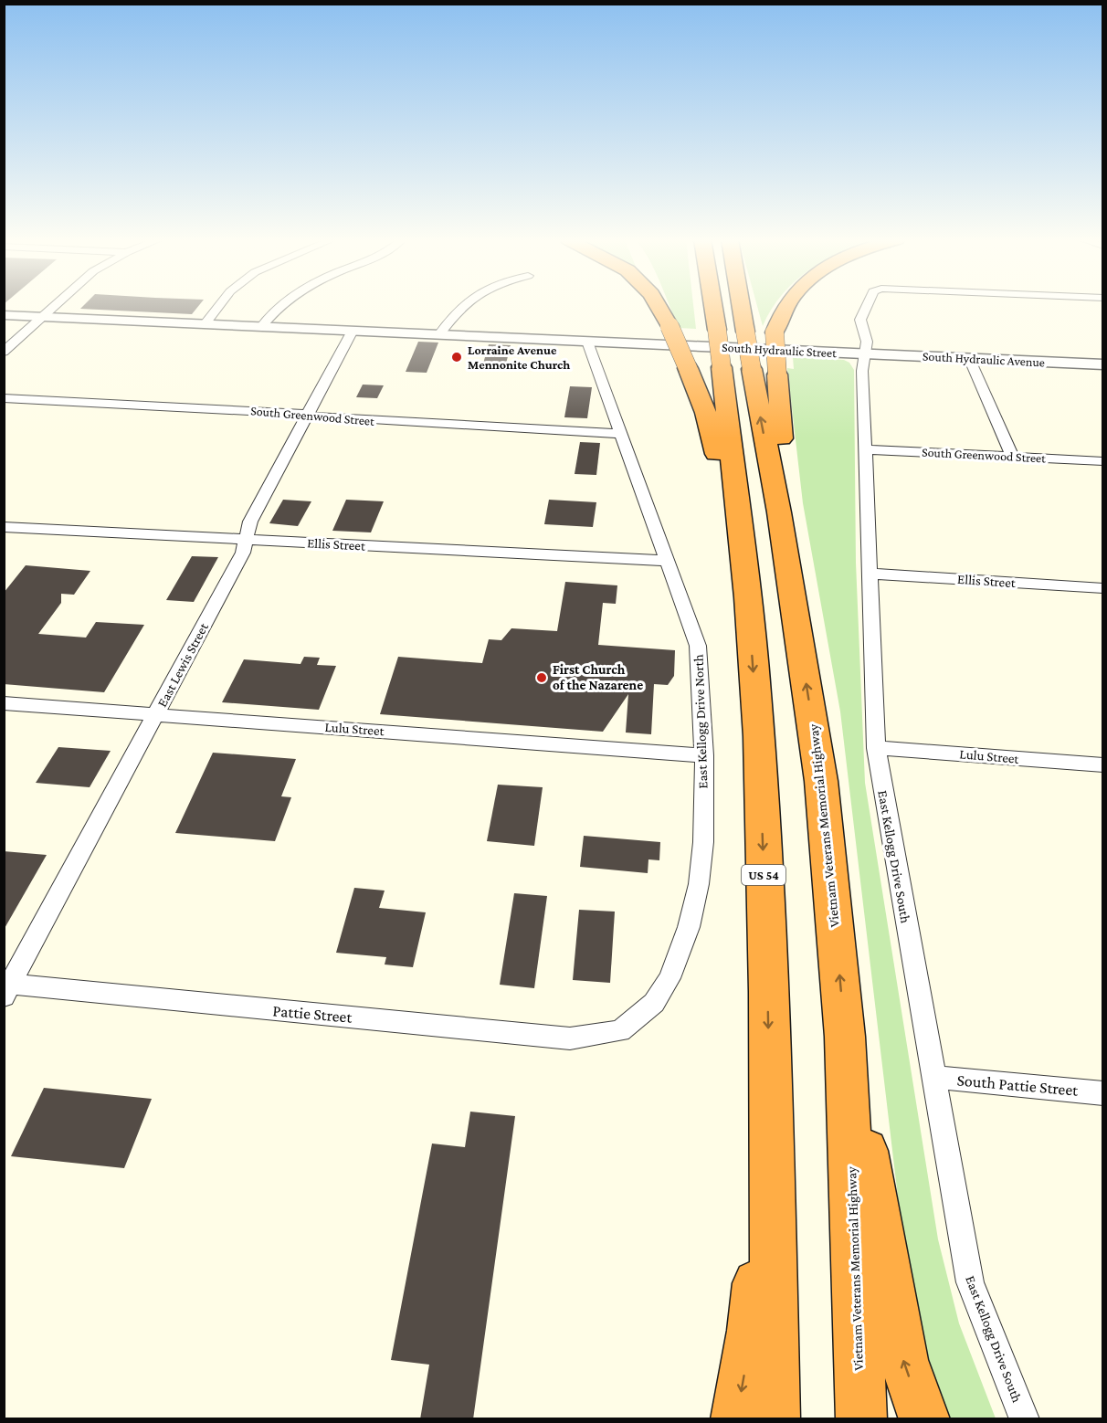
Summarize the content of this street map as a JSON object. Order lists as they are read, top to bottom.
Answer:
{
  "streets": {
    "highway": ["Vietnam Veterans Memorial Highway", "US 54"],
    "street": [
      "South Hydraulic Street",
      "South Hydraulic Avenue",
      "South Greenwood Street",
      "Ellis Street",
      "East Lewis Street",
      "East Kellogg Drive North",
      "Lulu Street",
      "East Kellogg Drive South",
      "Pattie Street",
      "South Pattie Street"
    ]
  },
  "crossings": [
    ["South Hydraulic Street", "South Hydraulic Avenue"],
    ["South Hydraulic Street", "East Lewis Street"],
    ["South Hydraulic Street", "East Kellogg Drive North"],
    ["South Hydraulic Street", "East Kellogg Drive South"],
    ["South Hydraulic Avenue", "East Kellogg Drive South"],
    ["South Greenwood Street", "East Lewis Street"],
    ["South Greenwood Street", "East Kellogg Drive North"],
    ["South Greenwood Street", "East Kellogg Drive South"],
    ["Ellis Street", "East Lewis Street"],
    ["Ellis Street", "East Kellogg Drive North"],
    ["Ellis Street", "East Kellogg Drive South"],
    ["East Lewis Street", "Lulu Street"],
    ["East Lewis Street", "Pattie Street"],
    ["East Kellogg Drive North", "Lulu Street"],
    ["East Kellogg Drive North", "Pattie Street"],
    ["Lulu Street", "East Kellogg Drive South"],
    ["East Kellogg Drive South", "South Pattie Street"]
  ],
  "places": ["Lorraine Avenue Mennonite Church", "First Church of the Nazarene"]
}
